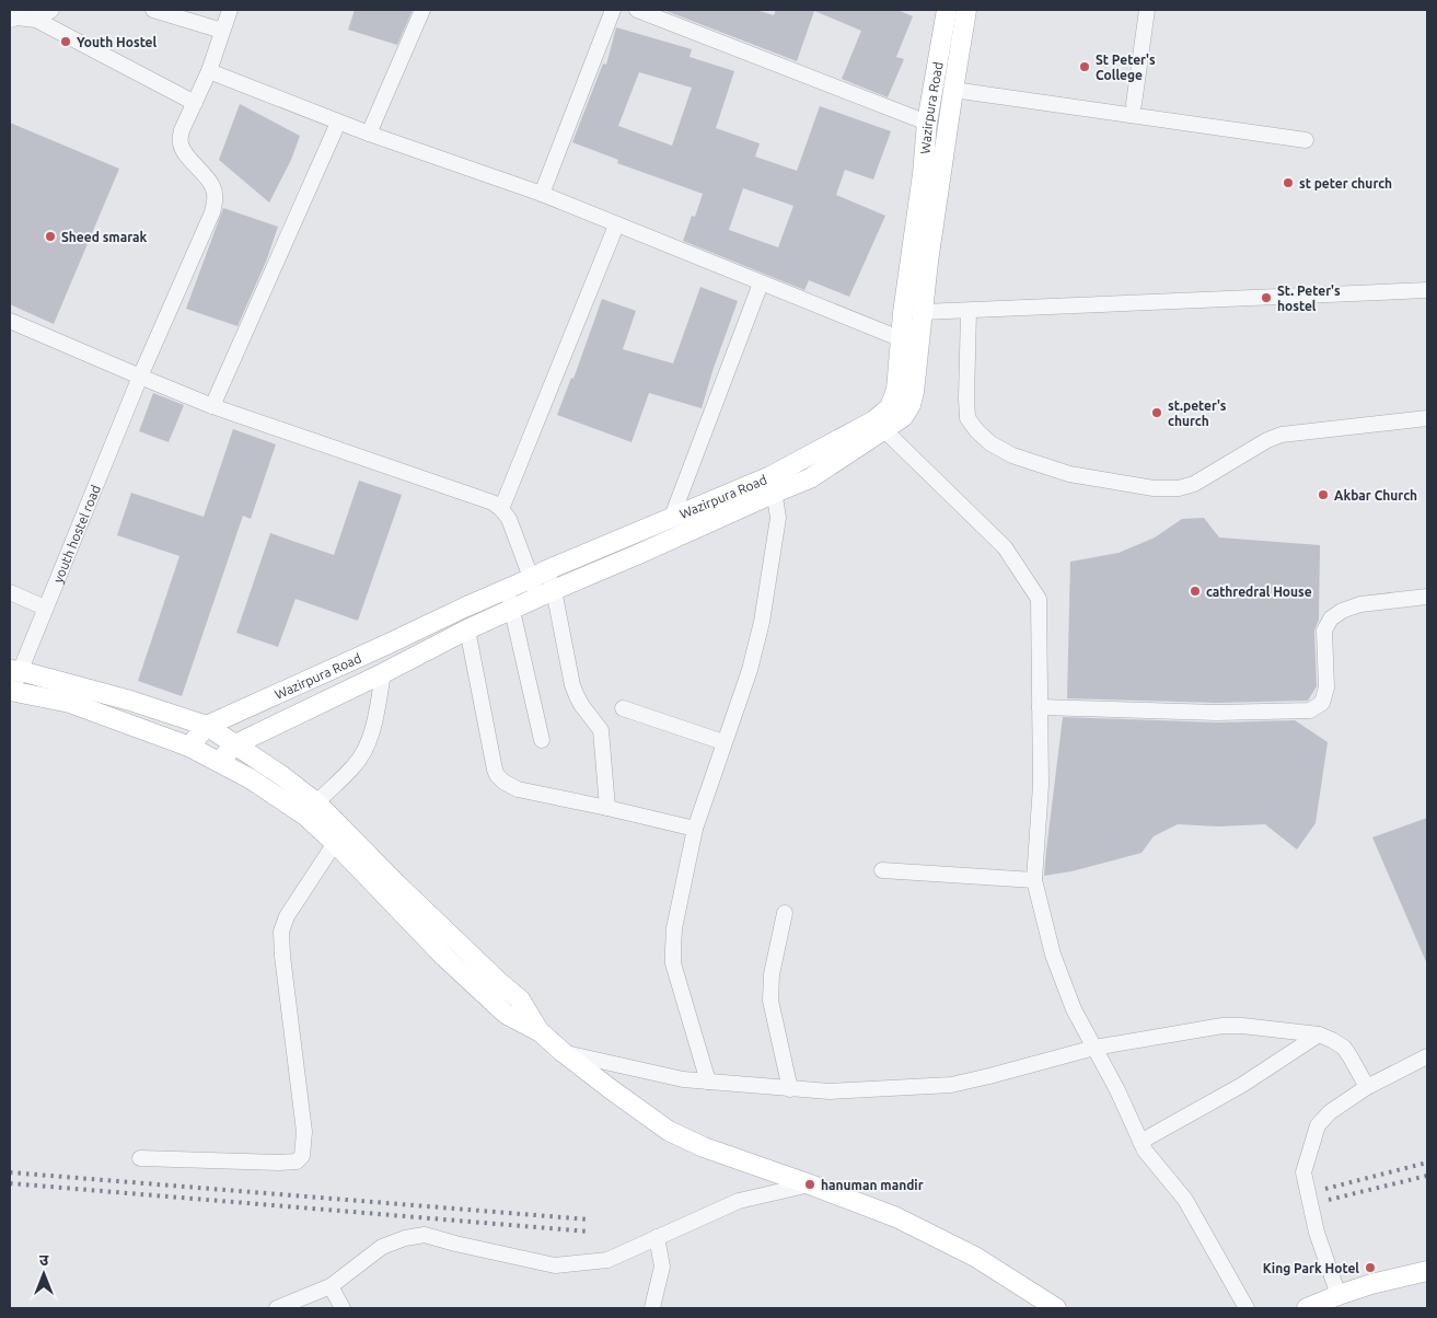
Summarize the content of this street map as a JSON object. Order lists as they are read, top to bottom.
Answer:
{
  "streets": {
    "main road": ["Wazirpura Road"],
    "street": ["youth hostel road"]
  },
  "places": [
    "Youth Hostel",
    "St Peter's College",
    "st peter church",
    "Sheed smarak",
    "St. Peter's hostel",
    "st.peter's church",
    "Akbar Church",
    "cathredral House",
    "hanuman mandir",
    "King Park Hotel"
  ],
  "north": "top"
}
